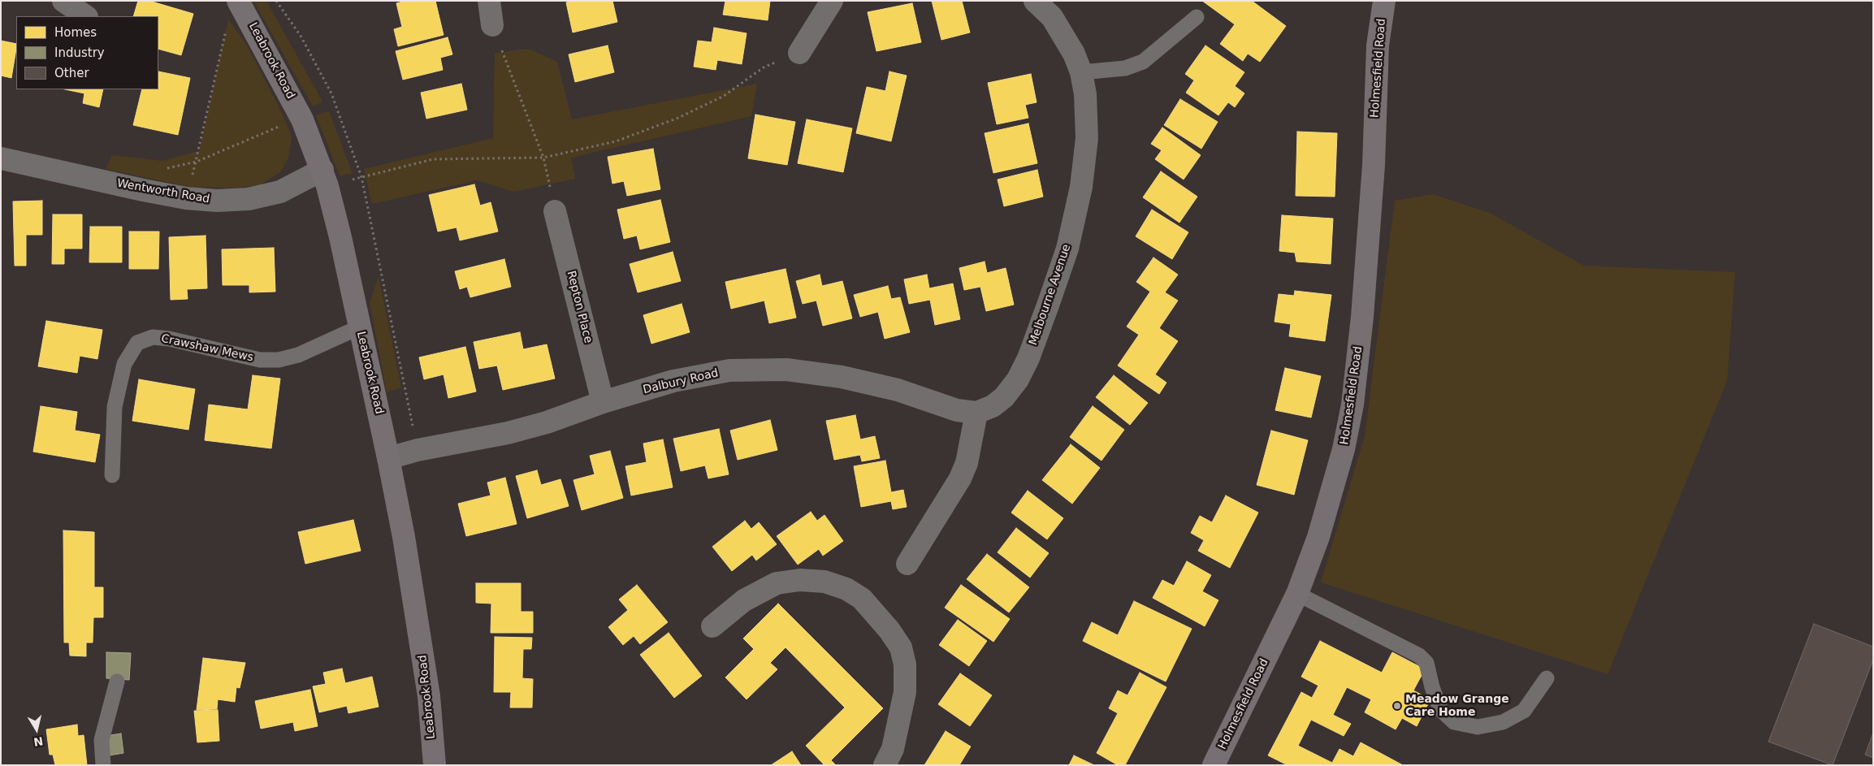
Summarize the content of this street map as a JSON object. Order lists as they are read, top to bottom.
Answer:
{
  "streets": {
    "main road": ["Leabrook Road", "Holmesfield Road"],
    "street": [
      "Wentworth Road",
      "Melbourne Avenue",
      "Repton Place",
      "Dalbury Road"
    ],
    "lane": ["Crawshaw Mews"]
  },
  "crossings": [
    ["Leabrook Road", "Wentworth Road"],
    ["Leabrook Road", "Crawshaw Mews"],
    ["Leabrook Road", "Dalbury Road"],
    ["Melbourne Avenue", "Dalbury Road"],
    ["Repton Place", "Dalbury Road"]
  ],
  "places": ["Meadow Grange Care Home"],
  "legend": ["Homes", "Industry", "Other"],
  "north": "bottom"
}
